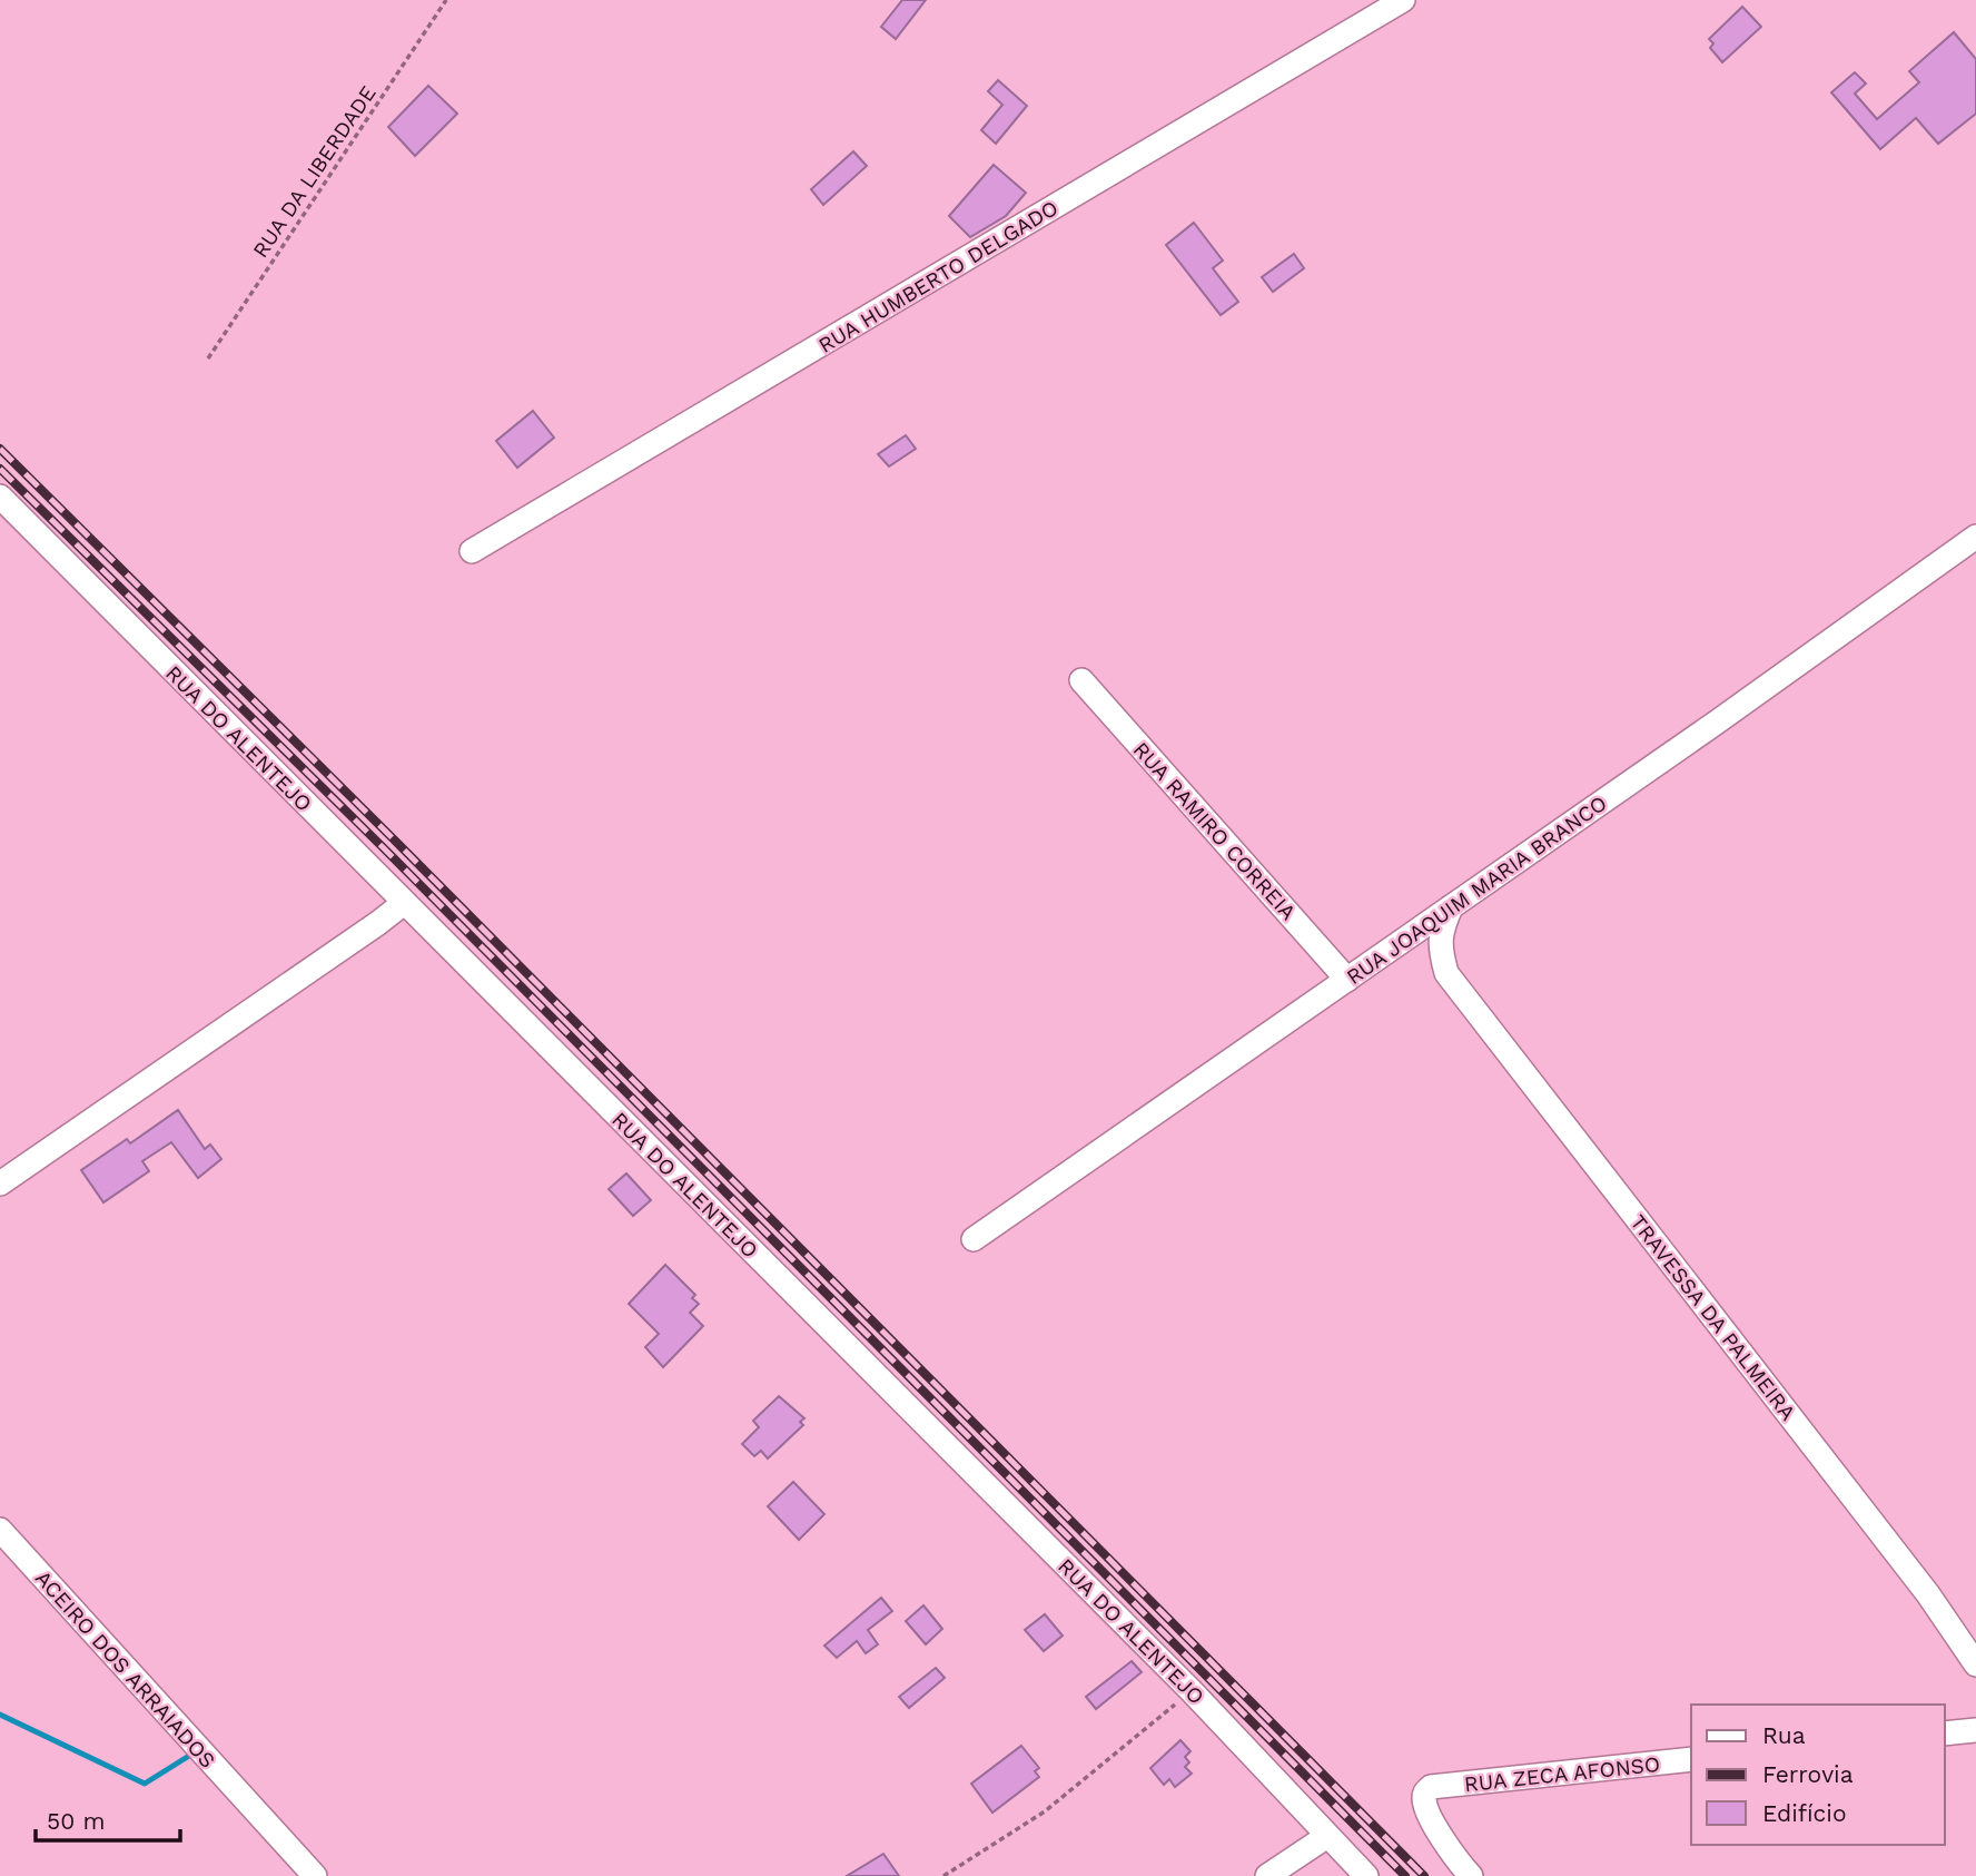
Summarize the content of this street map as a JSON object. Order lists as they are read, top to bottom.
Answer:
{
  "streets": {
    "street": [
      "RUA HUMBERTO DELGADO",
      "RUA DO ALENTEJO",
      "RUA RAMIRO CORREIA",
      "RUA JOAQUIM MARIA BRANCO",
      "TRAVESSA DA PALMEIRA",
      "ACEIRO DOS ARRAIADOS",
      "RUA ZECA AFONSO"
    ],
    "path": ["RUA DA LIBERDADE"]
  },
  "crossings": [
    ["RUA RAMIRO CORREIA", "RUA JOAQUIM MARIA BRANCO"],
    ["RUA JOAQUIM MARIA BRANCO", "TRAVESSA DA PALMEIRA"]
  ],
  "legend": ["Rua", "Ferrovia", "Edifício"],
  "scale_bar": "50 m"
}
